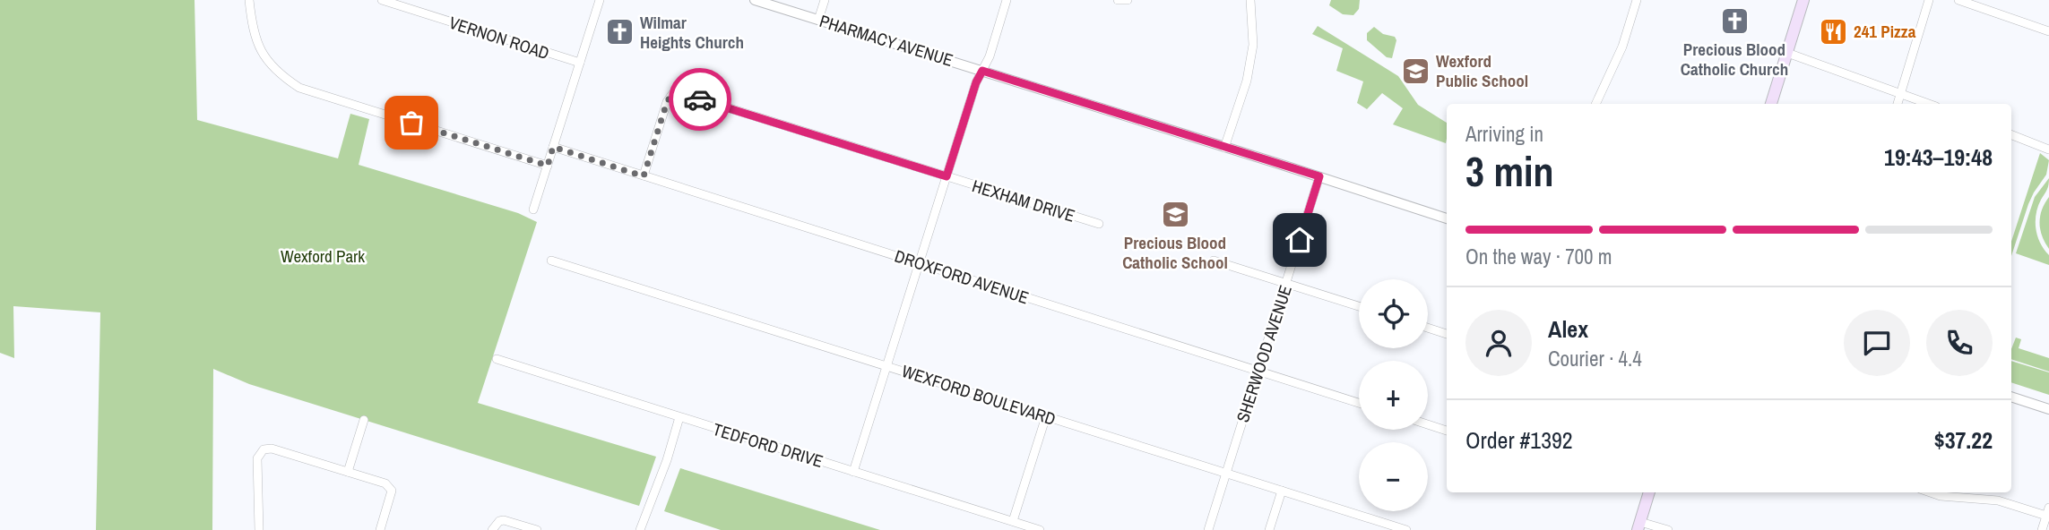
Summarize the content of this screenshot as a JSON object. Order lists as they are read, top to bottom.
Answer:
{
  "streets": {
    "street": [
      "VERNON ROAD",
      "PHARMACY AVENUE",
      "HEXHAM DRIVE",
      "DROXFORD AVENUE",
      "SHERWOOD AVENUE",
      "WEXFORD BOULEVARD",
      "TEDFORD DRIVE"
    ]
  },
  "crossings": [
    ["PHARMACY AVENUE", "SHERWOOD AVENUE"],
    ["HEXHAM DRIVE", "DROXFORD AVENUE"],
    ["DROXFORD AVENUE", "SHERWOOD AVENUE"],
    ["SHERWOOD AVENUE", "WEXFORD BOULEVARD"]
  ],
  "parks": ["Wexford Park"],
  "places": {
    "church": ["Precious Blood Catholic Church", "Wilmar Heights Church"],
    "restaurant": ["241 Pizza"],
    "school or university": ["Wexford Public School", "Precious Blood Catholic School"]
  },
  "page": {
    "heading": ["3 min", "Arriving in", "19:43–19:48"],
    "panel": [
      "Alex",
      "Courier · 4.4",
      "Order #1392",
      "$37.22"
    ],
    "bar": "On the way · 700 m",
    "map_buttons": ["+", "−"]
  }
}
